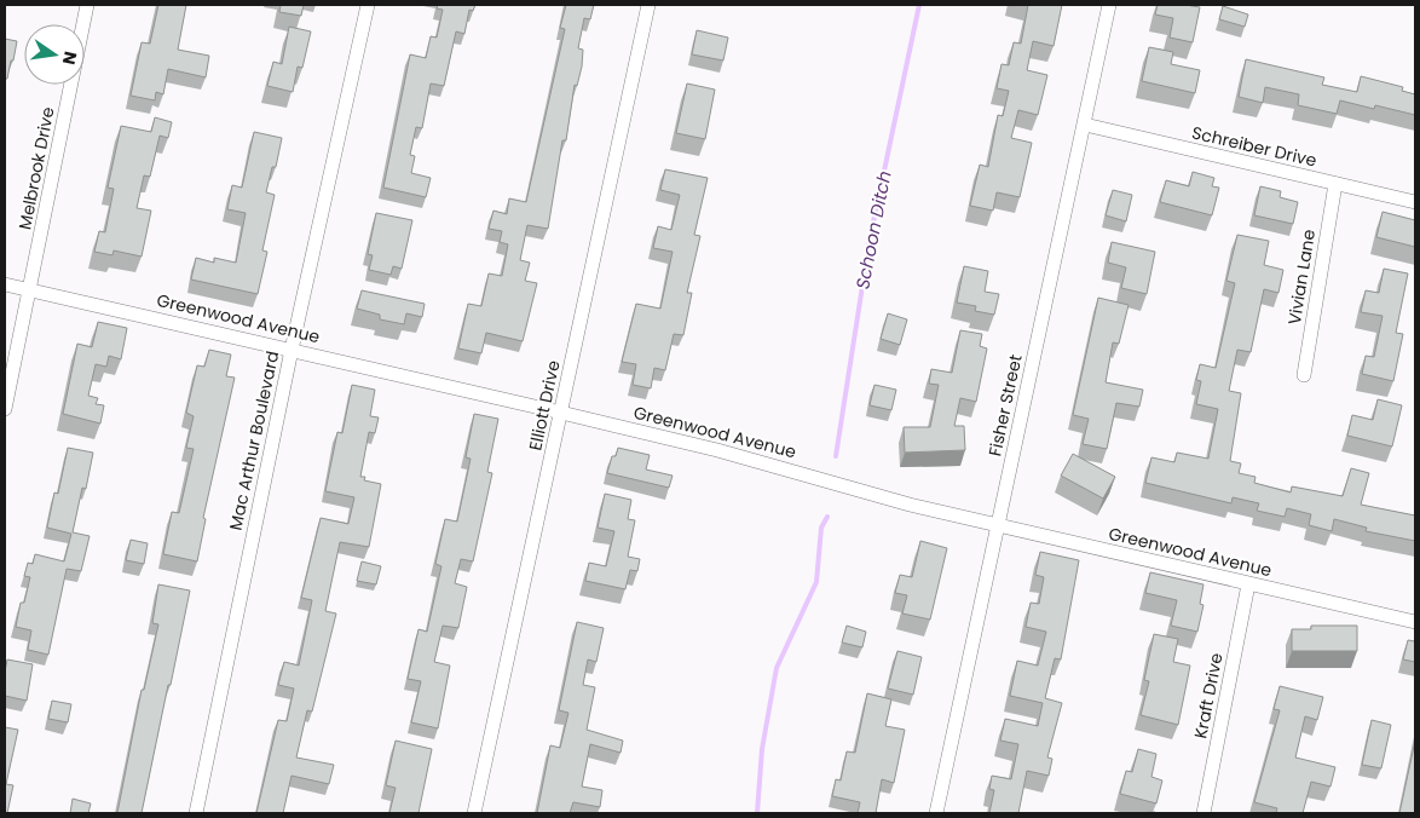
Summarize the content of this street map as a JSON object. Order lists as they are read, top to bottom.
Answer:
{
  "streets": {
    "street": [
      "Schreiber Drive",
      "Melbrook Drive",
      "Vivian Lane",
      "Greenwood Avenue",
      "Elliott Drive",
      "Fisher Street",
      "Mac Arthur Boulevard",
      "Kraft Drive"
    ]
  },
  "crossings": [
    ["Schreiber Drive", "Vivian Lane"],
    ["Schreiber Drive", "Fisher Street"],
    ["Melbrook Drive", "Greenwood Avenue"],
    ["Greenwood Avenue", "Elliott Drive"],
    ["Greenwood Avenue", "Fisher Street"],
    ["Greenwood Avenue", "Mac Arthur Boulevard"],
    ["Greenwood Avenue", "Kraft Drive"]
  ],
  "water": ["Schoon Ditch"],
  "north": "right"
}
